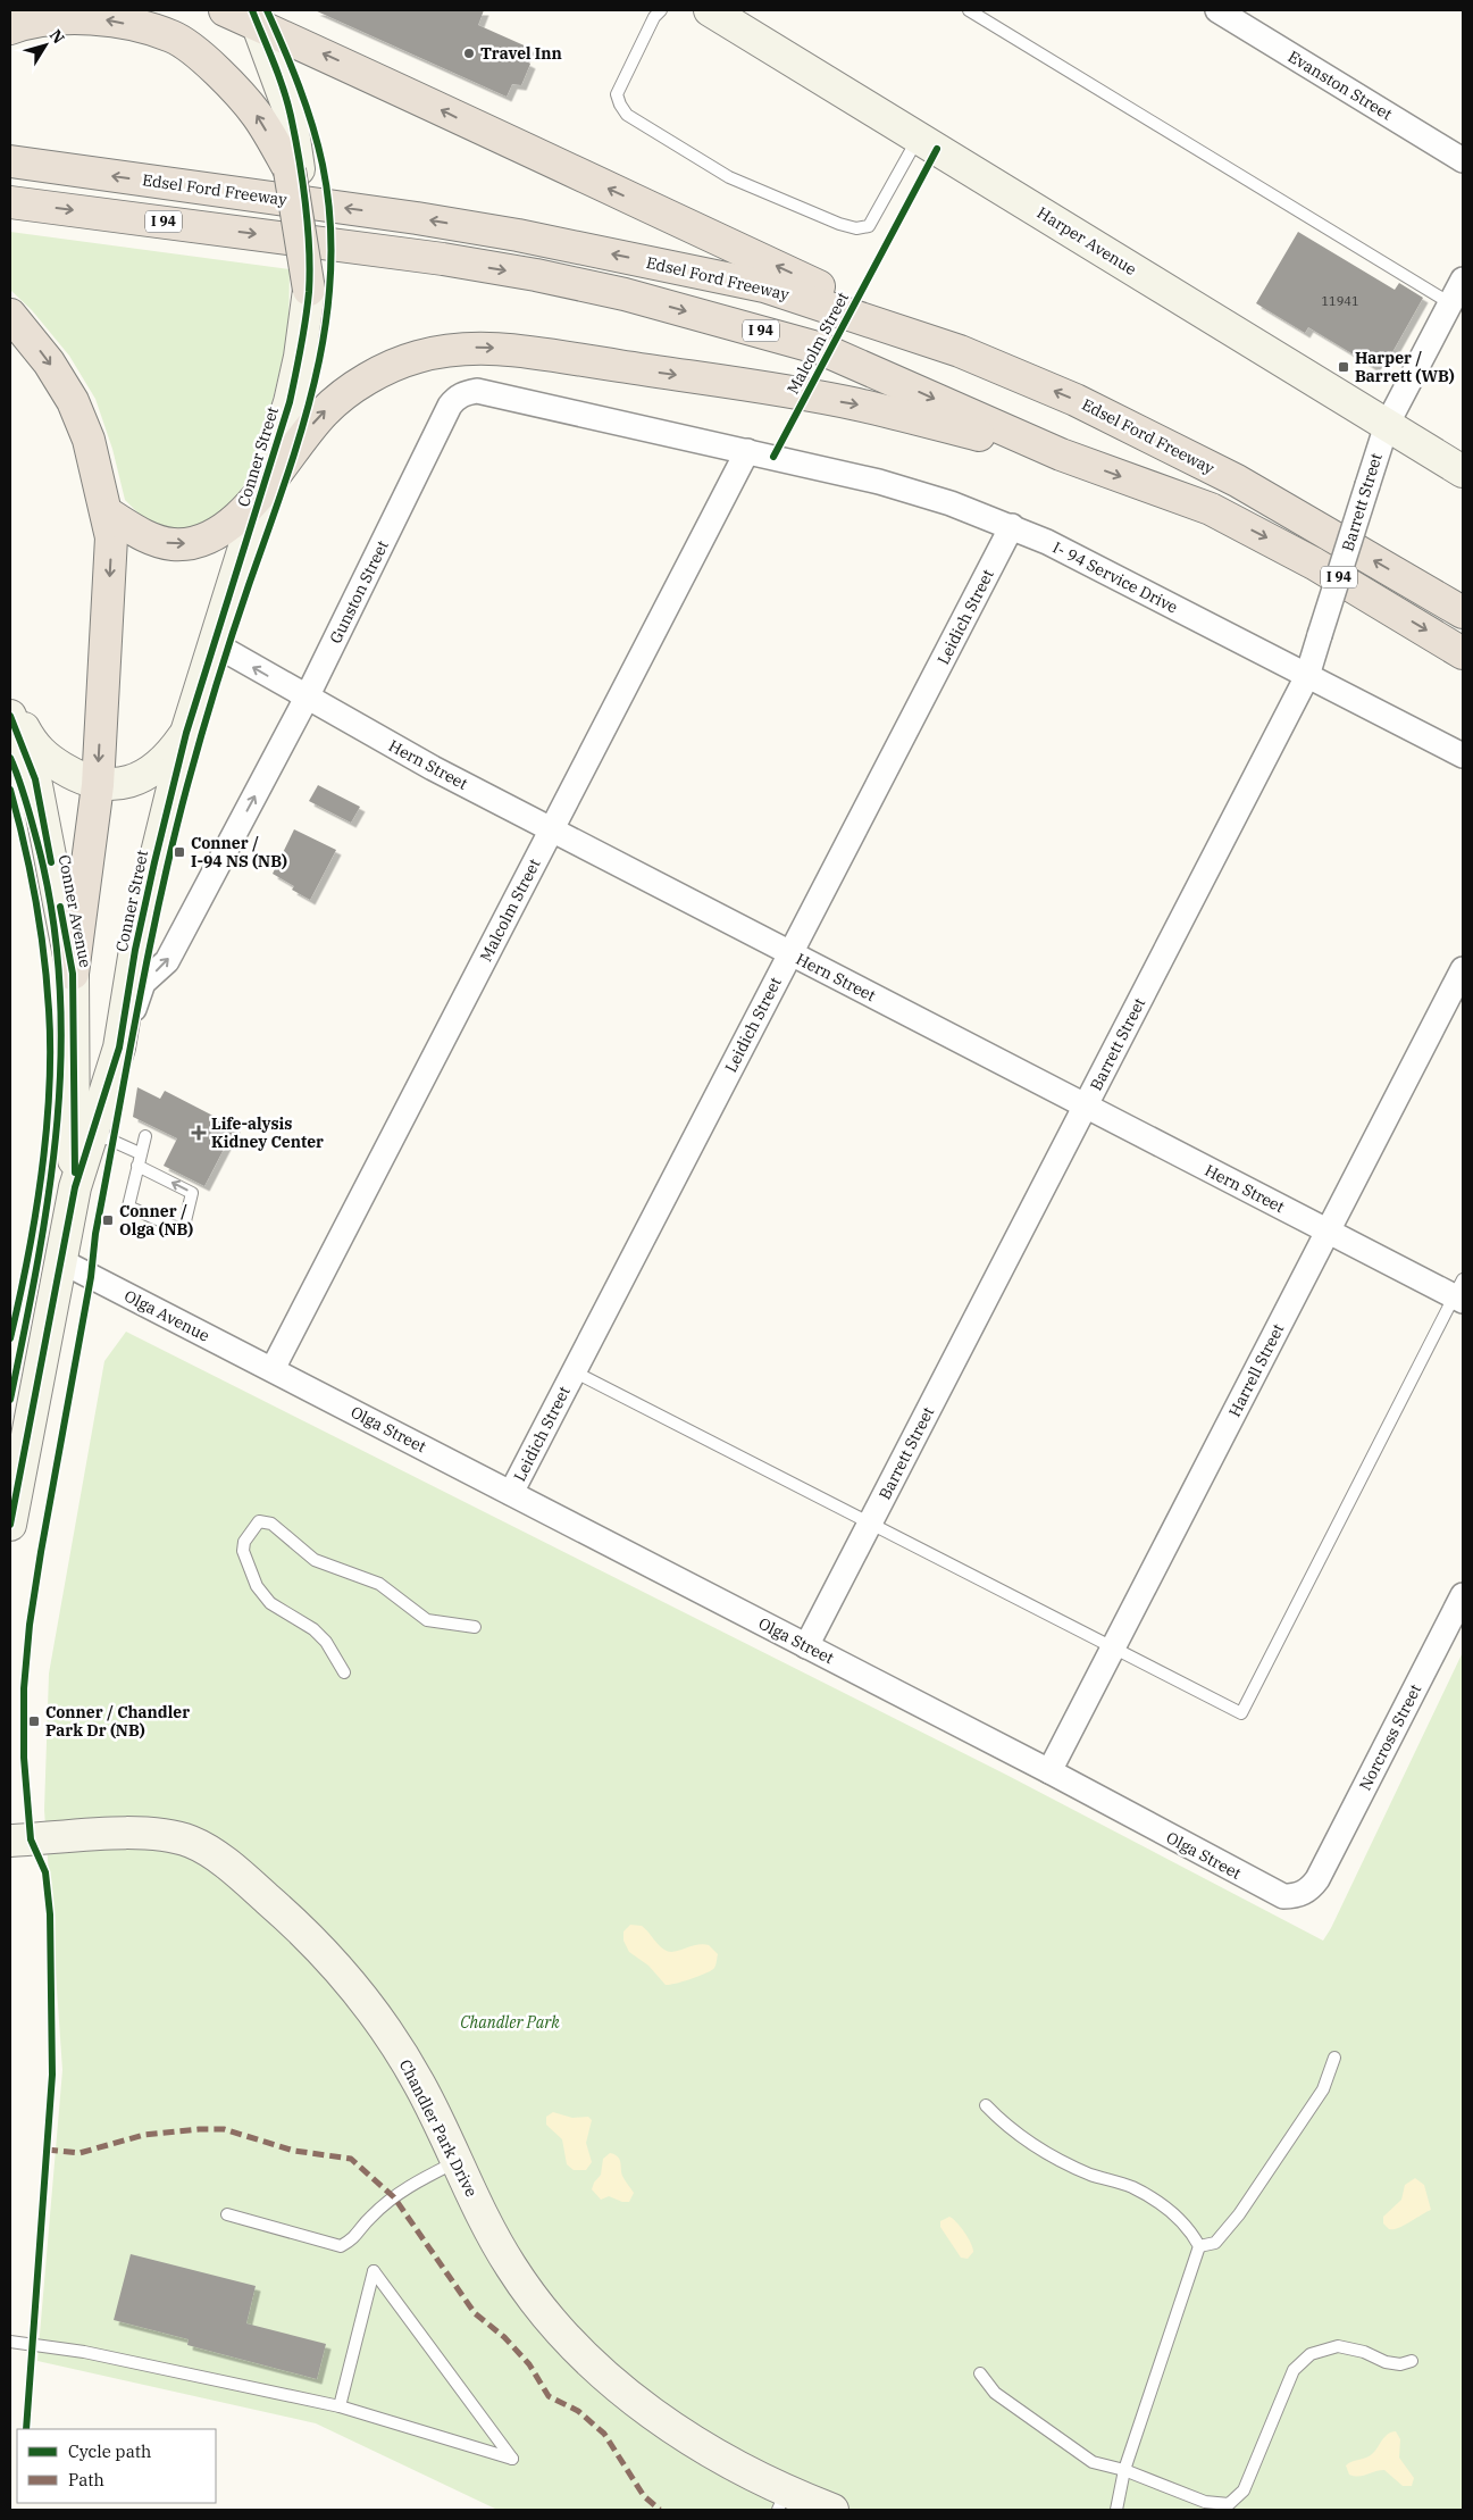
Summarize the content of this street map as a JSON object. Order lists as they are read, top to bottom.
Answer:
{
  "streets": {
    "highway": ["Edsel Ford Freeway", "I 94"],
    "main road": [
      "Harper Avenue",
      "Conner Street",
      "Conner Avenue",
      "Chandler Park Drive"
    ],
    "street": [
      "Evanston Street",
      "Malcolm Street",
      "Barrett Street",
      "I- 94 Service Drive",
      "Gunston Street",
      "Leidich Street",
      "Hern Street",
      "Olga Avenue",
      "Harrell Street",
      "Olga Street",
      "Norcross Street"
    ]
  },
  "crossings": [
    ["Harper Avenue", "Barrett Street"],
    ["Malcolm Street", "I- 94 Service Drive"],
    ["Malcolm Street", "Gunston Street"],
    ["Malcolm Street", "Hern Street"],
    ["Malcolm Street", "Olga Avenue"],
    ["Malcolm Street", "Olga Street"],
    ["Conner Street", "Gunston Street"],
    ["Conner Street", "Hern Street"],
    ["Conner Street", "Conner Avenue"],
    ["Conner Street", "Olga Avenue"],
    ["Barrett Street", "I- 94 Service Drive"],
    ["Barrett Street", "Hern Street"],
    ["Barrett Street", "Olga Street"],
    ["I- 94 Service Drive", "Gunston Street"],
    ["I- 94 Service Drive", "Leidich Street"],
    ["Gunston Street", "Hern Street"],
    ["Leidich Street", "Hern Street"],
    ["Leidich Street", "Olga Street"],
    ["Hern Street", "Harrell Street"],
    ["Olga Avenue", "Olga Street"],
    ["Harrell Street", "Olga Street"],
    ["Olga Street", "Norcross Street"]
  ],
  "one_way": ["Gunston Street"],
  "parks": ["Chandler Park"],
  "places": {
    "other": ["Travel Inn"],
    "transit": [
      "Harper / Barrett (WB)",
      "Conner / I-94 NS (NB)",
      "Conner / Olga (NB)",
      "Conner / Chandler Park Dr (NB)"
    ],
    "health": ["Life-alysis Kidney Center"]
  },
  "house_numbers": ["11941"],
  "legend": ["Cycle path", "Path"],
  "north": "top right"
}
